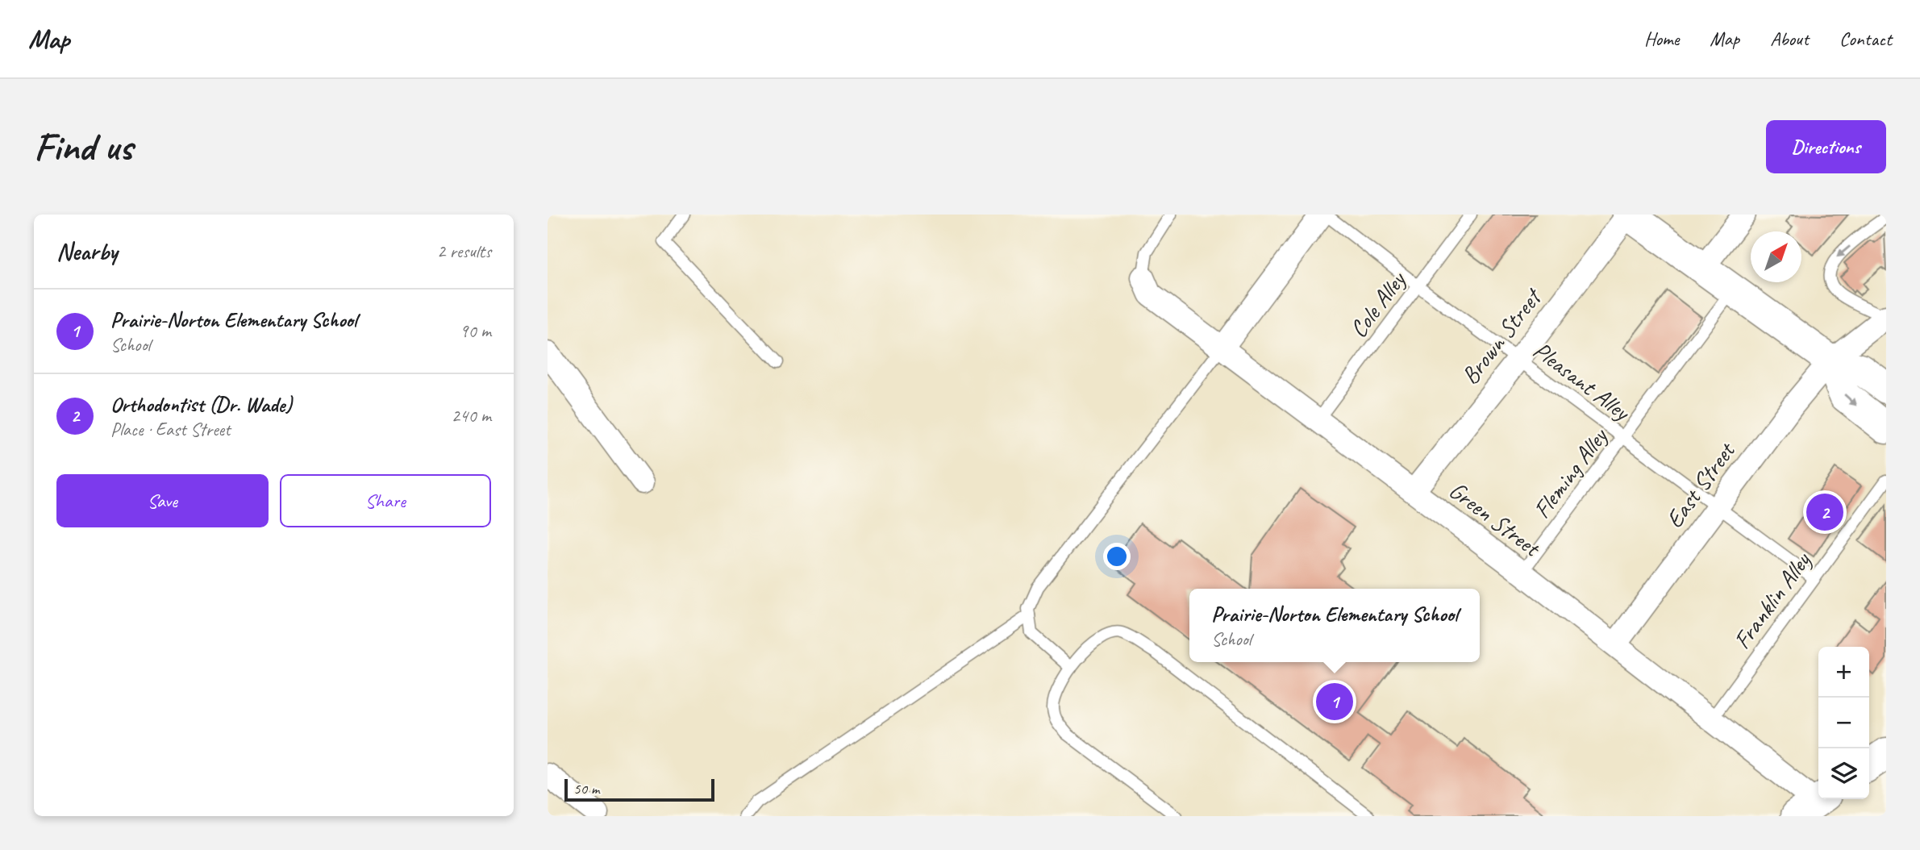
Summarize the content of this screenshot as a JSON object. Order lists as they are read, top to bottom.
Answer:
{
  "streets": {
    "street": ["Brown Street", "East Street", "Green Street"],
    "lane": [
      "Cole Alley",
      "Pleasant Alley",
      "Fleming Alley",
      "Franklin Alley"
    ]
  },
  "crossings": [
    ["Cole Alley", "Pleasant Alley"],
    ["Cole Alley", "Green Street"],
    ["Brown Street", "Pleasant Alley"],
    ["Brown Street", "Green Street"],
    ["Pleasant Alley", "Fleming Alley"],
    ["Pleasant Alley", "East Street"],
    ["Pleasant Alley", "Franklin Alley"],
    ["Fleming Alley", "Green Street"],
    ["East Street", "Green Street"],
    ["Green Street", "Franklin Alley"]
  ],
  "scale_bar": "50 m",
  "north": "top right",
  "page": {
    "header": "Map",
    "nav": [
      "Home",
      "Map",
      "About",
      "Contact"
    ],
    "buttons": [
      "Directions",
      ["Save", "Share"]
    ],
    "title": "Find us",
    "heading": ["Nearby", "2 results"],
    "list": [
      {
        "mark": "1",
        "name": "Prairie-Norton Elementary School",
        "note": "School",
        "value": "90 m"
      },
      {
        "mark": "2",
        "name": "Orthodontist (Dr. Wade)",
        "note": "Place · East Street",
        "value": "240 m"
      }
    ],
    "pins": ["2", "1"],
    "popup": ["Prairie-Norton Elementary School", "School"],
    "map_buttons": ["+", "−"],
    "scale": "50 m"
  }
}
